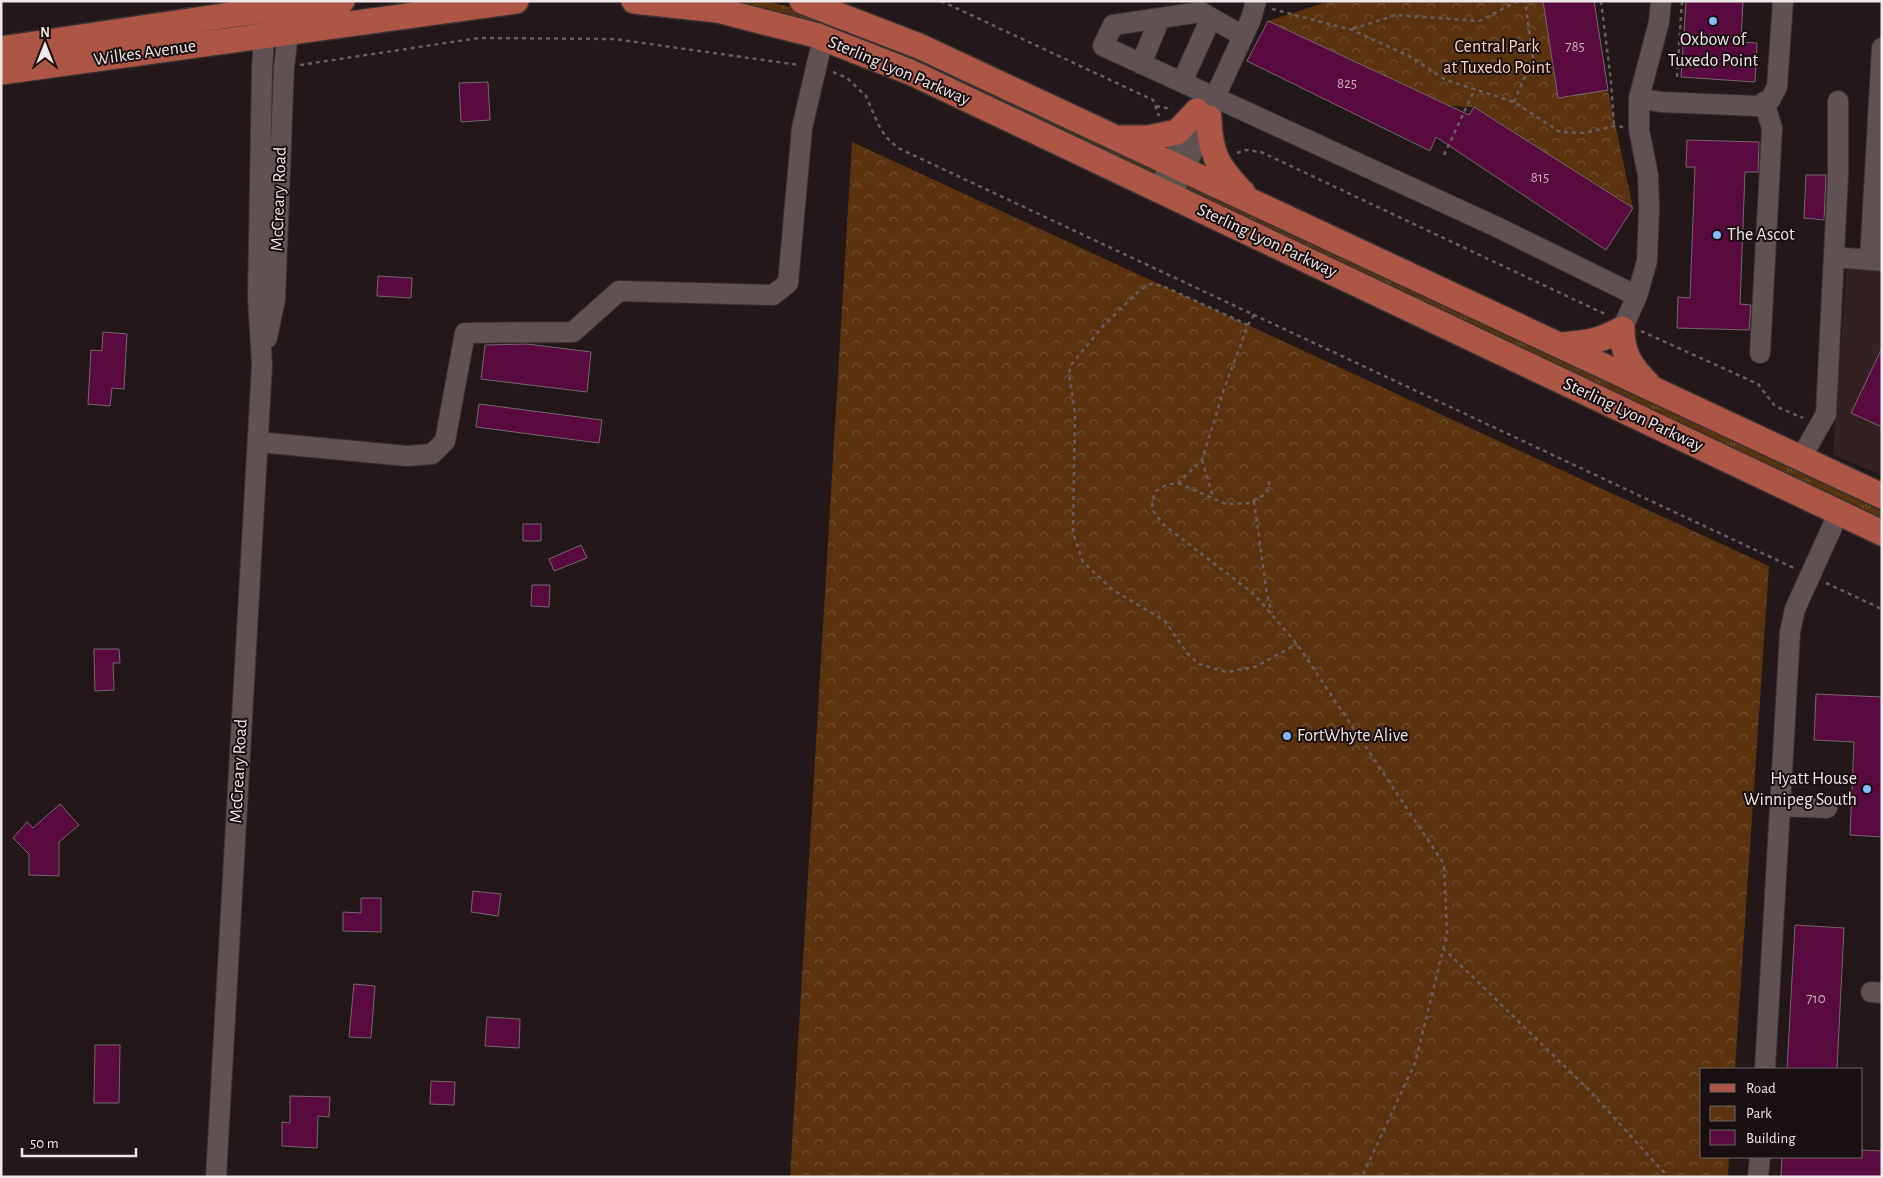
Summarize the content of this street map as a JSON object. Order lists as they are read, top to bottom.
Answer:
{
  "streets": {
    "main road": ["Wilkes Avenue", "Sterling Lyon Parkway"],
    "street": ["McCreary Road"]
  },
  "crossings": [
    ["Wilkes Avenue", "McCreary Road"]
  ],
  "parks": ["Central Park at Tuxedo Point"],
  "places": [
    "Oxbow of Tuxedo Point",
    "The Ascot",
    "FortWhyte Alive",
    "Hyatt House Winnipeg South"
  ],
  "house_numbers": [
    "785",
    "825",
    "815",
    "710"
  ],
  "legend": ["Road", "Park", "Building"],
  "scale_bar": "50 m",
  "north": "top"
}
